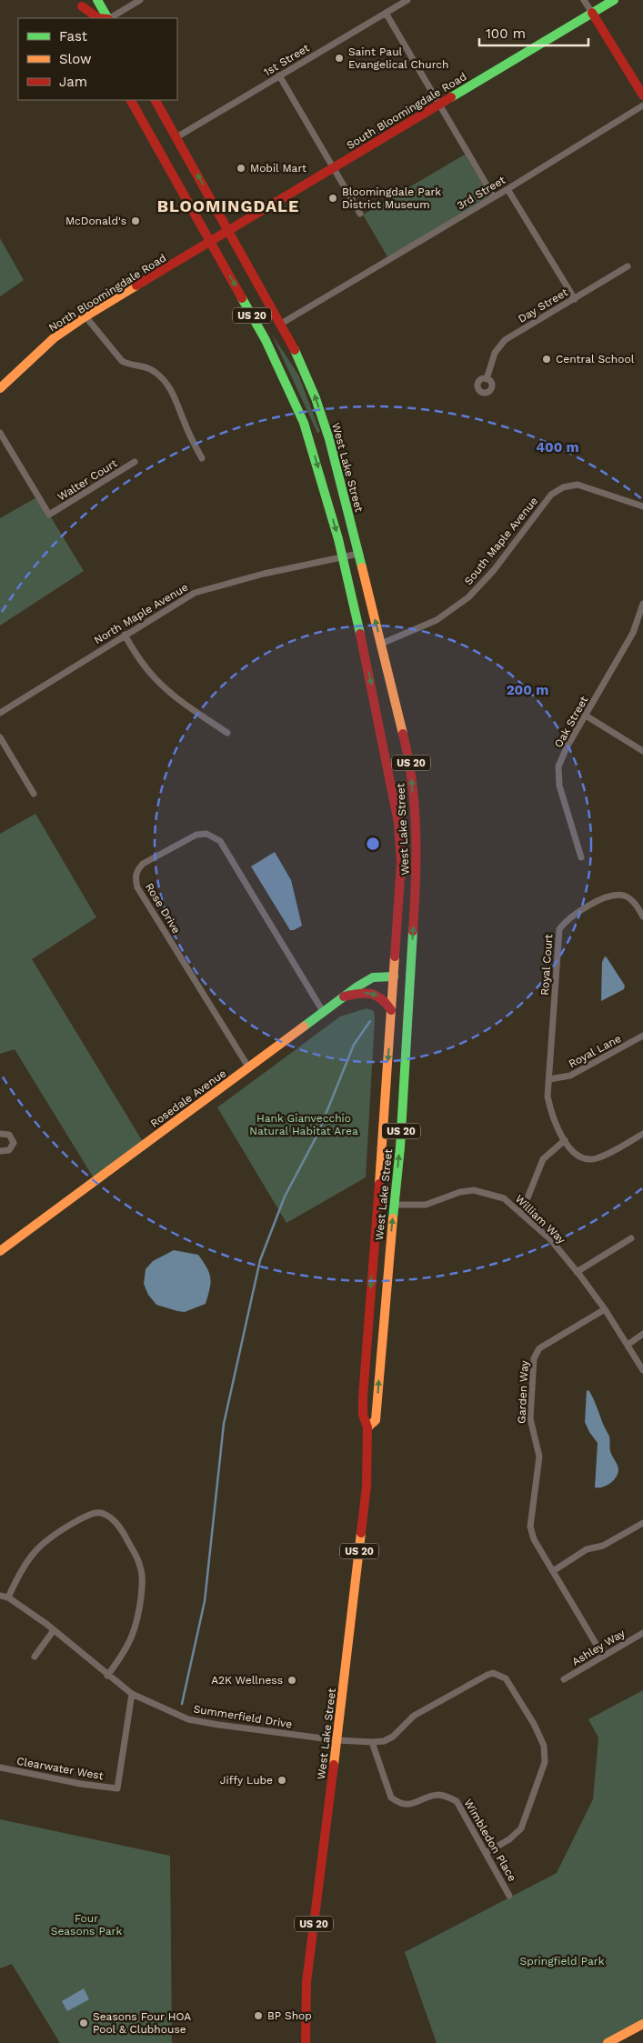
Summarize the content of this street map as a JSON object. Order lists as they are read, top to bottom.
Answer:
{
  "streets": {
    "main road": [
      "South Bloomingdale Road",
      "North Bloomingdale Road",
      "US 20",
      "West Lake Street",
      "Rosedale Avenue"
    ],
    "street": [
      "1st Street",
      "3rd Street",
      "Day Street",
      "Walter Court",
      "South Maple Avenue",
      "North Maple Avenue",
      "Oak Street",
      "Rose Drive",
      "Royal Court",
      "Royal Lane",
      "William Way",
      "Garden Way",
      "Ashley Way",
      "Summerfield Drive",
      "Clearwater West",
      "Wimbledon Place"
    ]
  },
  "crossings": [
    ["1st Street", "US 20"],
    ["South Bloomingdale Road", "North Bloomingdale Road"],
    ["South Bloomingdale Road", "US 20"],
    ["South Bloomingdale Road", "West Lake Street"],
    ["3rd Street", "West Lake Street"],
    ["North Bloomingdale Road", "US 20"],
    ["North Bloomingdale Road", "West Lake Street"],
    ["US 20", "West Lake Street"],
    ["West Lake Street", "South Maple Avenue"],
    ["West Lake Street", "North Maple Avenue"],
    ["West Lake Street", "Rosedale Avenue"],
    ["West Lake Street", "William Way"],
    ["West Lake Street", "Summerfield Drive"],
    ["Rose Drive", "Rosedale Avenue"],
    ["Royal Court", "Royal Lane"],
    ["William Way", "Garden Way"],
    ["Garden Way", "Ashley Way"],
    ["Summerfield Drive", "Clearwater West"],
    ["Summerfield Drive", "Wimbledon Place"]
  ],
  "districts": ["BLOOMINGDALE"],
  "parks": ["Hank Gianvecchio Natural Habitat Area", "Four Seasons Park", "Springfield Park"],
  "places": [
    "Saint Paul Evangelical Church",
    "Mobil Mart",
    "Bloomingdale Park District Museum",
    "McDonald's",
    "Central School",
    "A2K Wellness",
    "Jiffy Lube",
    "BP Shop",
    "Seasons Four HOA Pool & Clubhouse"
  ],
  "legend": ["Fast", "Slow", "Jam"],
  "scale_bar": "100 m",
  "rings": ["400 m", "200 m"]
}
